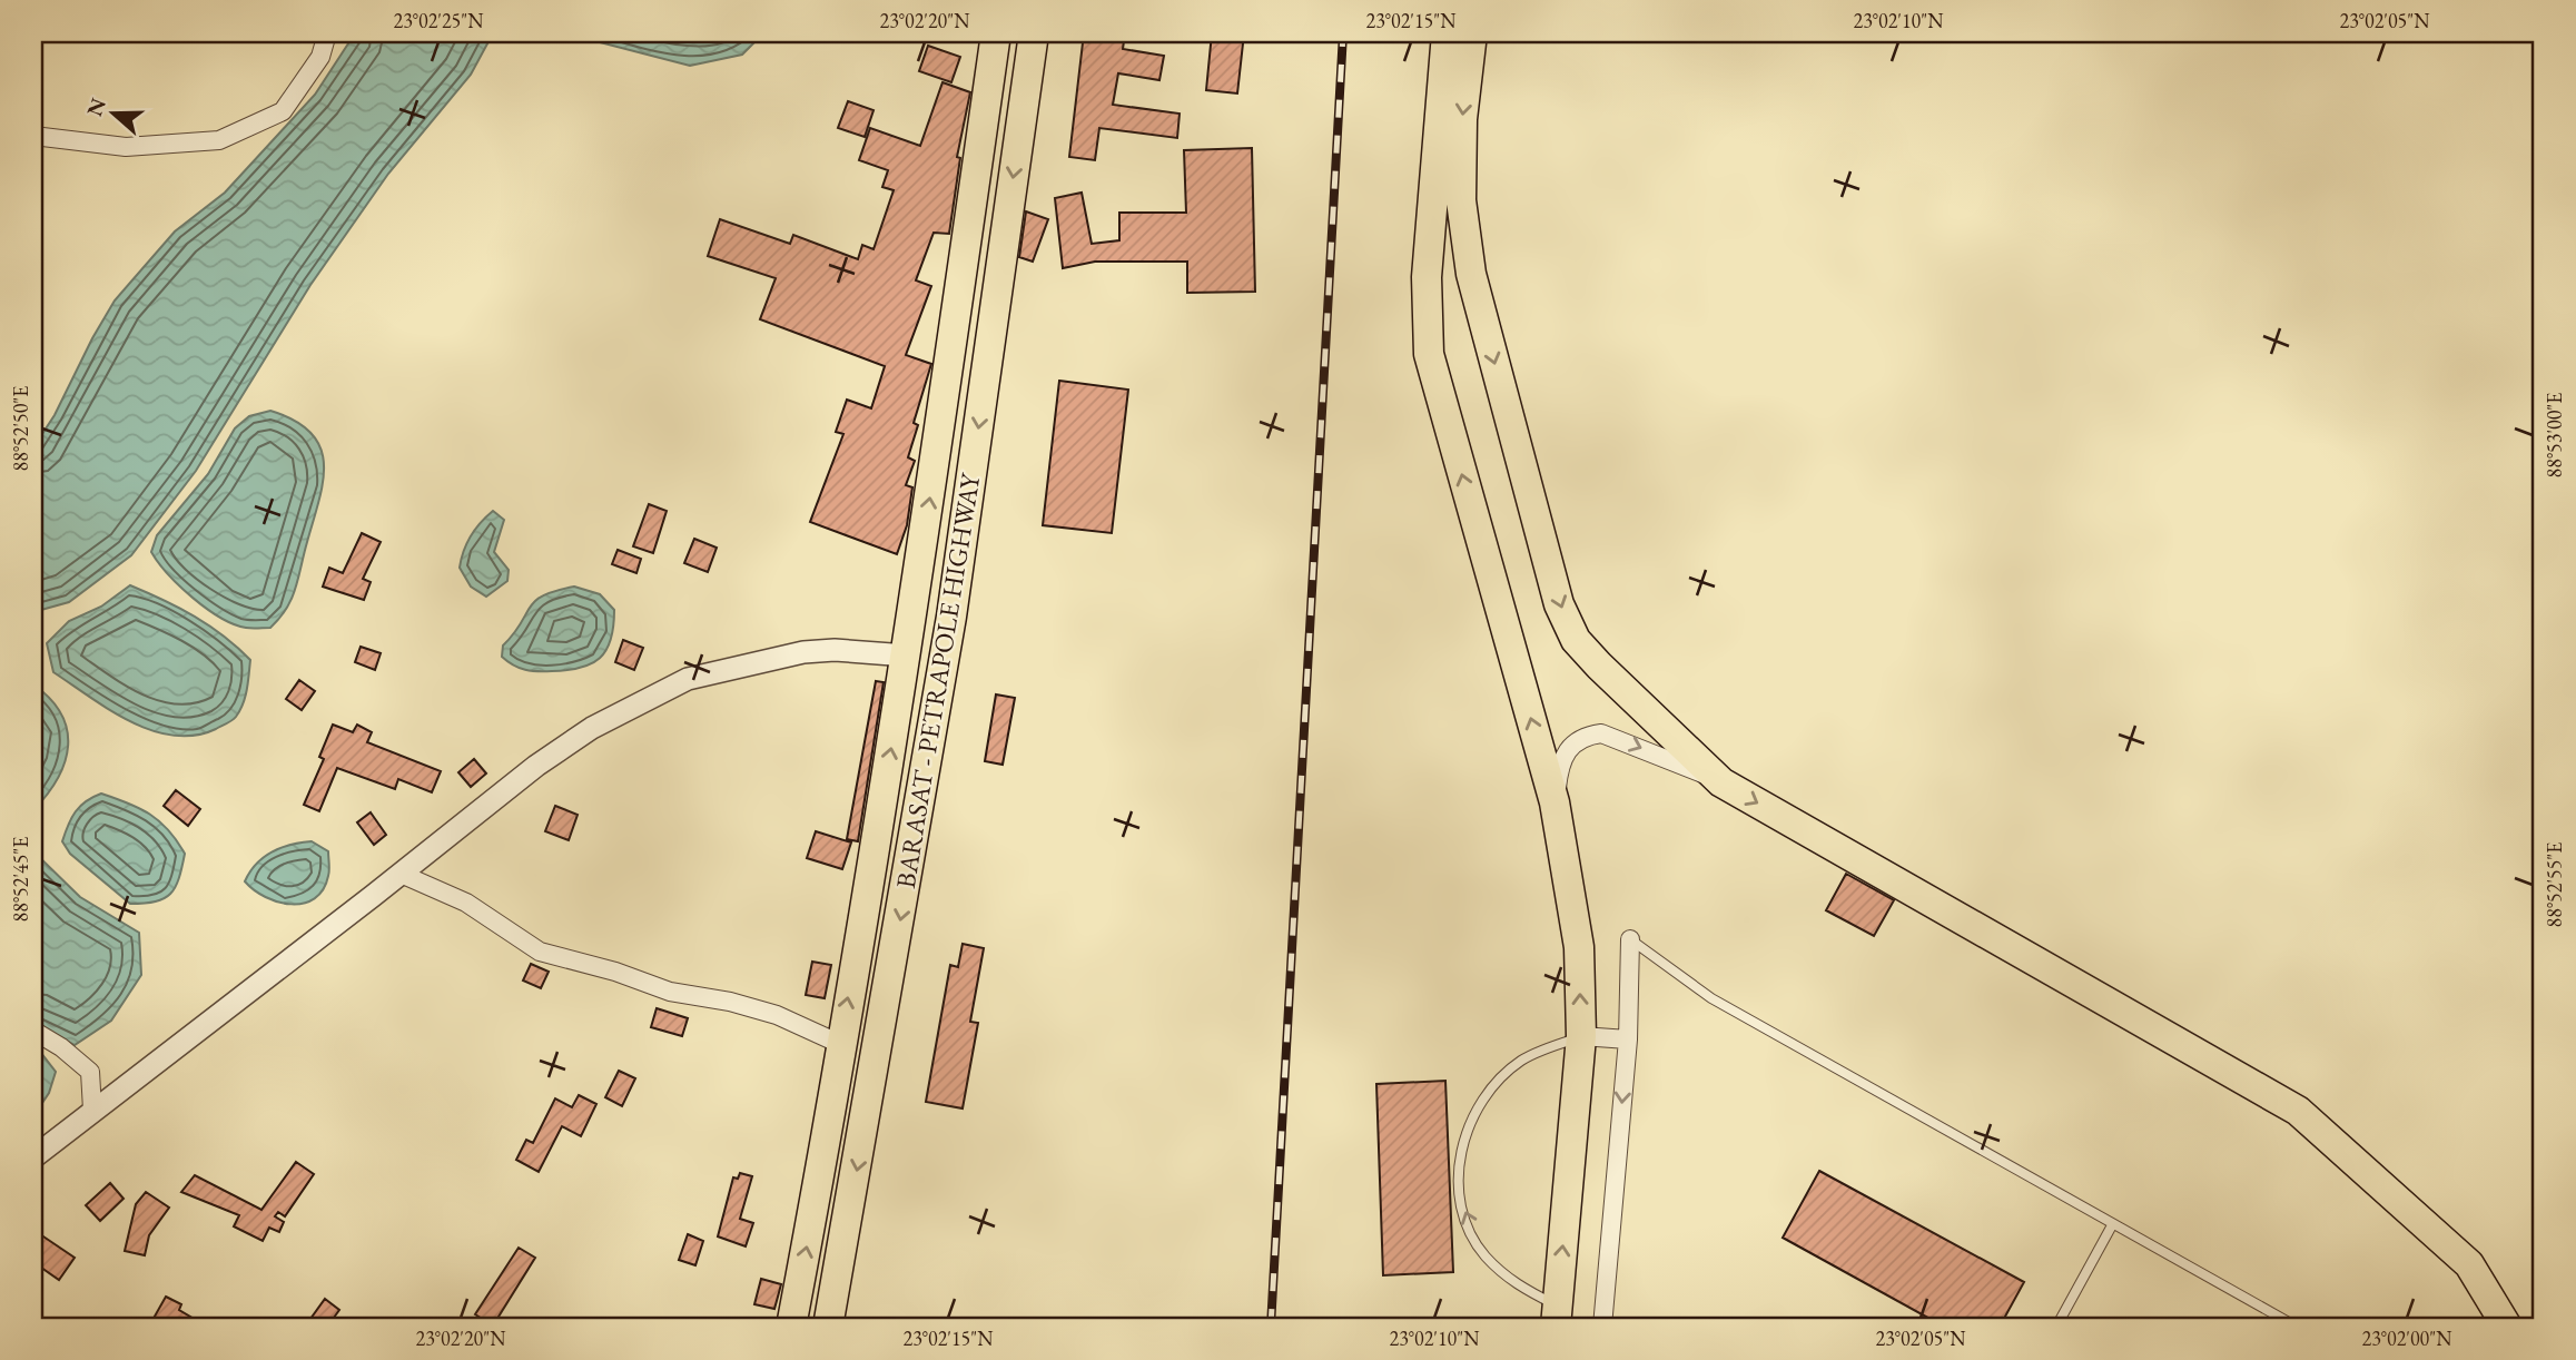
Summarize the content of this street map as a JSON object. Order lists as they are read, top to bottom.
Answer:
{
  "streets": {
    "highway": ["BARASAT - PETRAPOLE HIGHWAY"]
  },
  "north": "left",
  "coordinates": [
    "23°02'25\"N",
    "23°02'20\"N",
    "23°02'15\"N",
    "23°02'10\"N",
    "23°02'05\"N",
    "88°52'50\"E",
    "88°53'00\"E",
    "88°52'45\"E",
    "88°52'55\"E",
    "23°02'00\"N"
  ]
}
